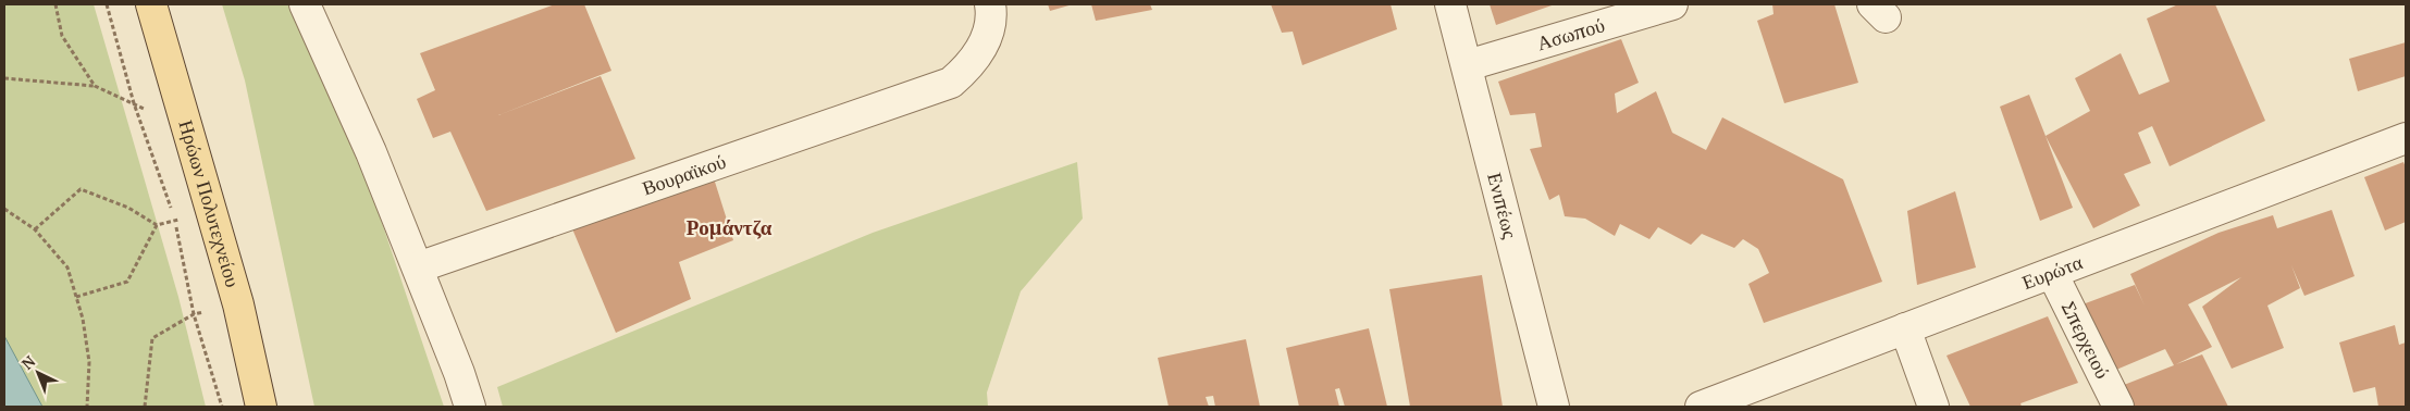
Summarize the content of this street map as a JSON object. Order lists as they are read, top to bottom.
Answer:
{
  "streets": {
    "main road": ["Ηρώων Πολυτεχνείου"],
    "street": [
      "Ασωπού",
      "Βουραϊκού",
      "Ενιπέως",
      "Ευρώτα",
      "Σπερχειού"
    ]
  },
  "crossings": [
    ["Ασωπού", "Ενιπέως"],
    ["Ευρώτα", "Σπερχειού"]
  ],
  "districts": ["Ρομάντζα"],
  "north": "top left"
}
